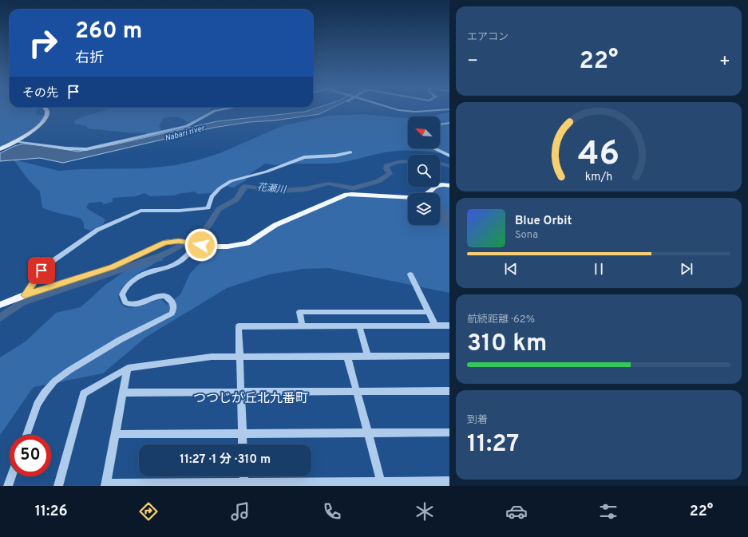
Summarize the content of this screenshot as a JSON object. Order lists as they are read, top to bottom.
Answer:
{
  "districts": ["つつじが丘北九番町"],
  "water": ["Nabari river", "花瀬川"],
  "north": "top left",
  "page": {
    "tile": [
      "エアコン",
      ["航続距離 · 62%", "310 km"],
      ["到着", "11:27"]
    ],
    "turn": ["260 m", "右折"],
    "heat": ["−", "22°", "+"],
    "then": "その先",
    "song": ["Blue Orbit", "Sona"],
    "limit": "50",
    "trip": "11:27 · 1 分 · 310 m",
    "tabs": ["11:26", "22°"],
    "gauge": ["46", "km/h"]
  }
}
